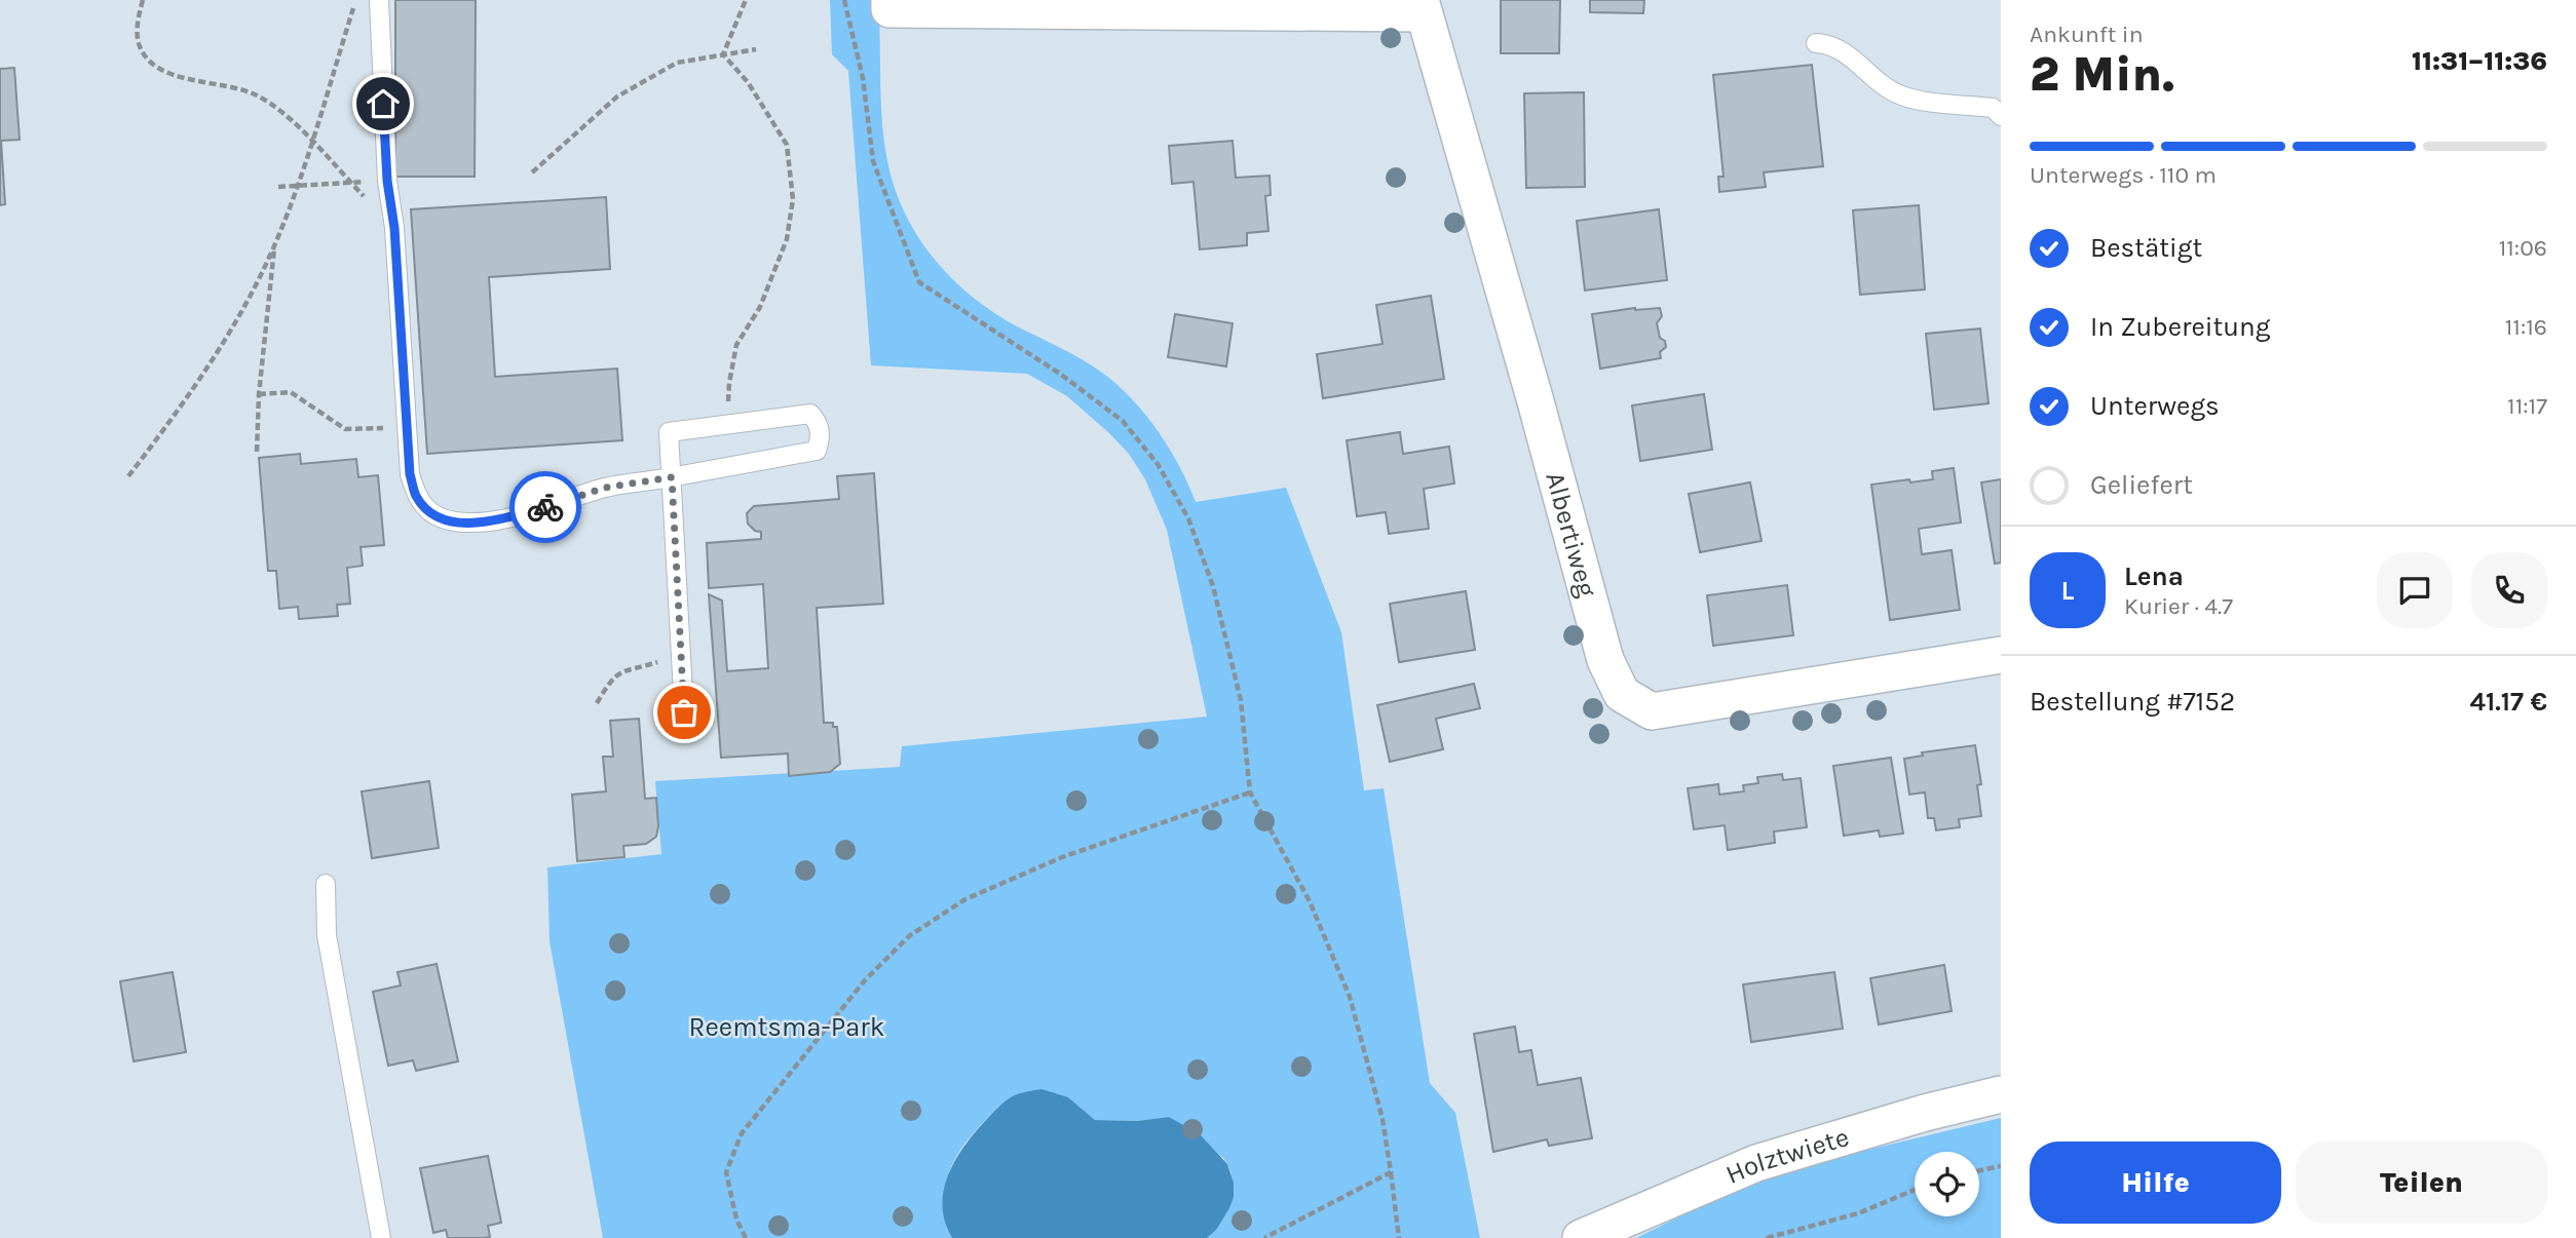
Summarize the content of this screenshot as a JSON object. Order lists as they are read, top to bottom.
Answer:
{
  "streets": {
    "street": ["Albertiweg", "Holztwiete"]
  },
  "parks": ["Reemtsma-Park"],
  "page": {
    "heading": ["2 Min.", "Ankunft in", "11:31–11:36"],
    "panel": [
      "Lena",
      "Kurier · 4.7",
      "Bestellung #7152",
      "41.17 €"
    ],
    "bar": "Unterwegs · 110 m",
    "list": [
      ["Bestätigt", "11:06"],
      ["In Zubereitung", "11:16"],
      ["Unterwegs", "11:17"],
      "Geliefert"
    ],
    "round": "L",
    "buttons": ["Hilfe", "Teilen"]
  }
}
